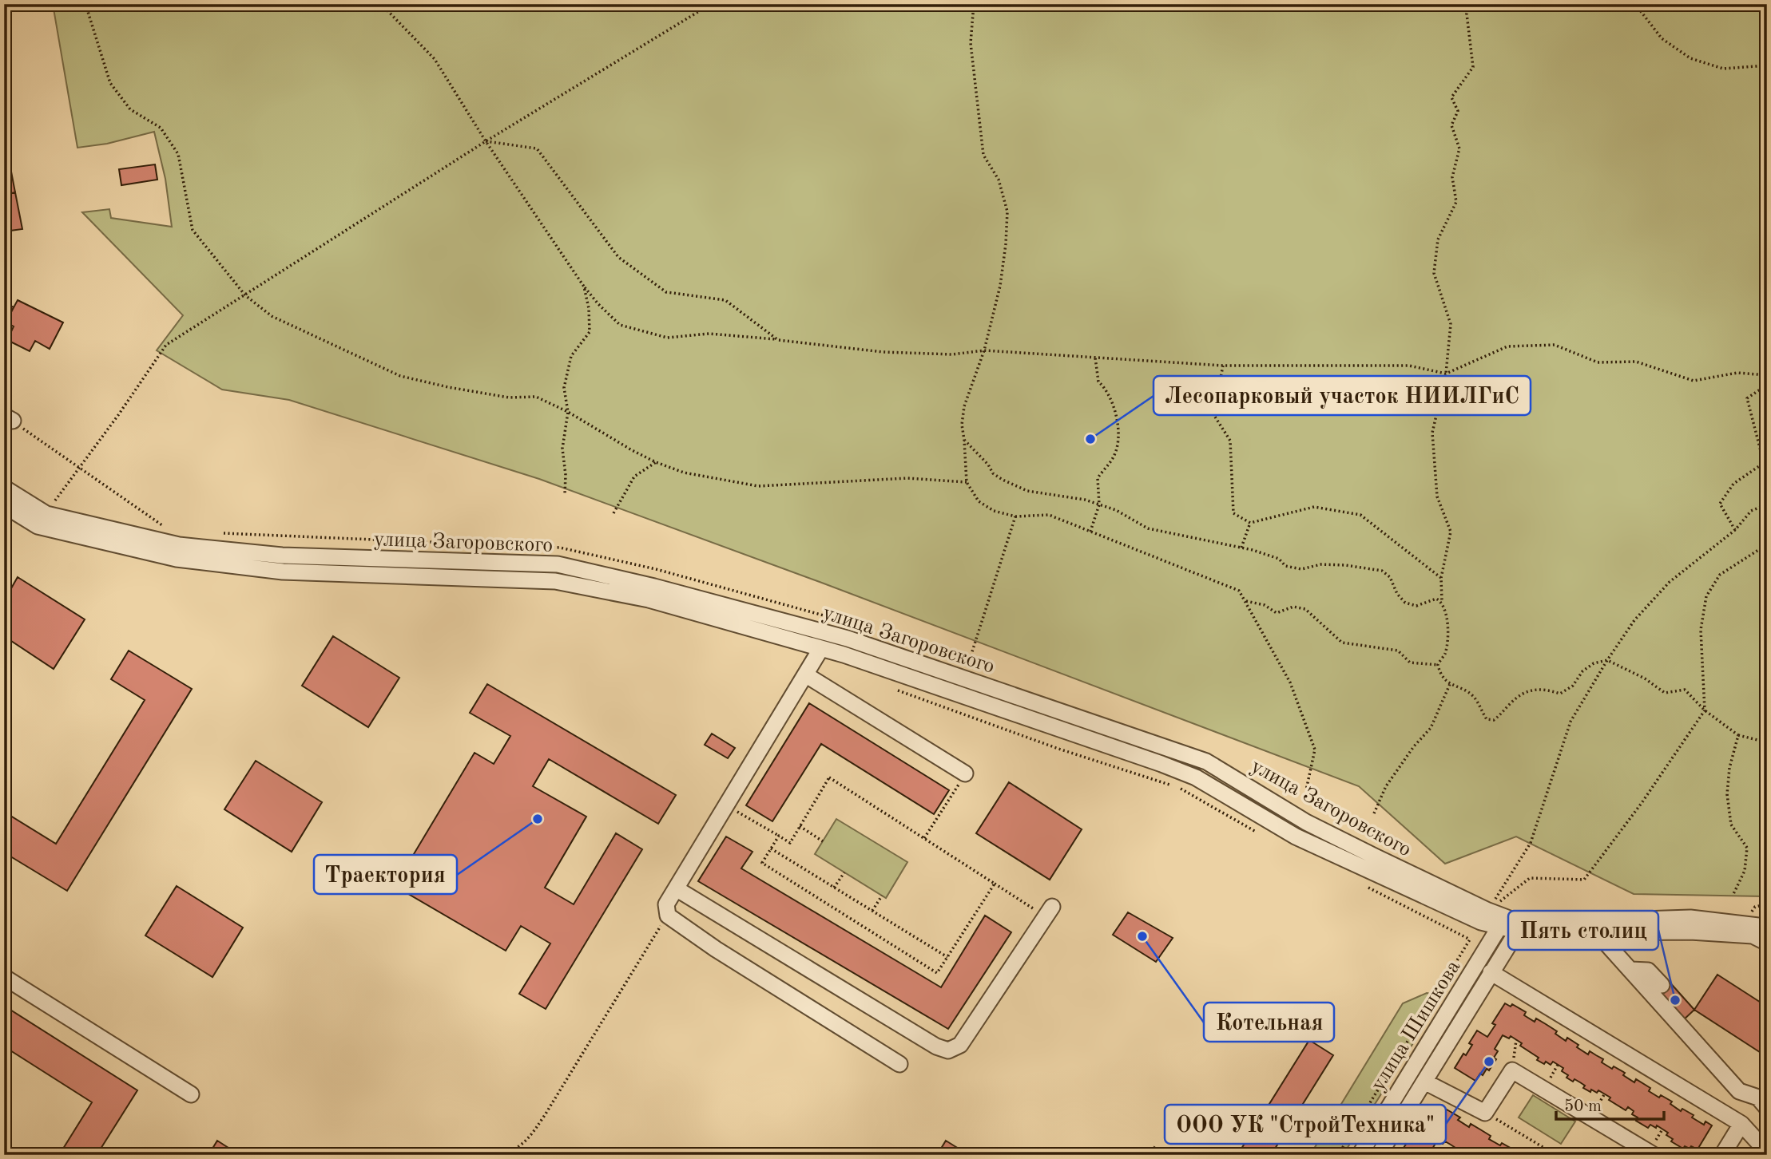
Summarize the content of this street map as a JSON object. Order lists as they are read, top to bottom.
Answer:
{
  "streets": {
    "street": ["улица Загоровского", "улица Шишкова"]
  },
  "crossings": [
    ["улица Загоровского", "улица Шишкова"]
  ],
  "places": [
    "Лесопарковый участок НИИЛГиС",
    "Траектория",
    "Котельная",
    "Пять столиц",
    "ООО УК \"СтройТехника\""
  ],
  "scale_bar": "50 m"
}
